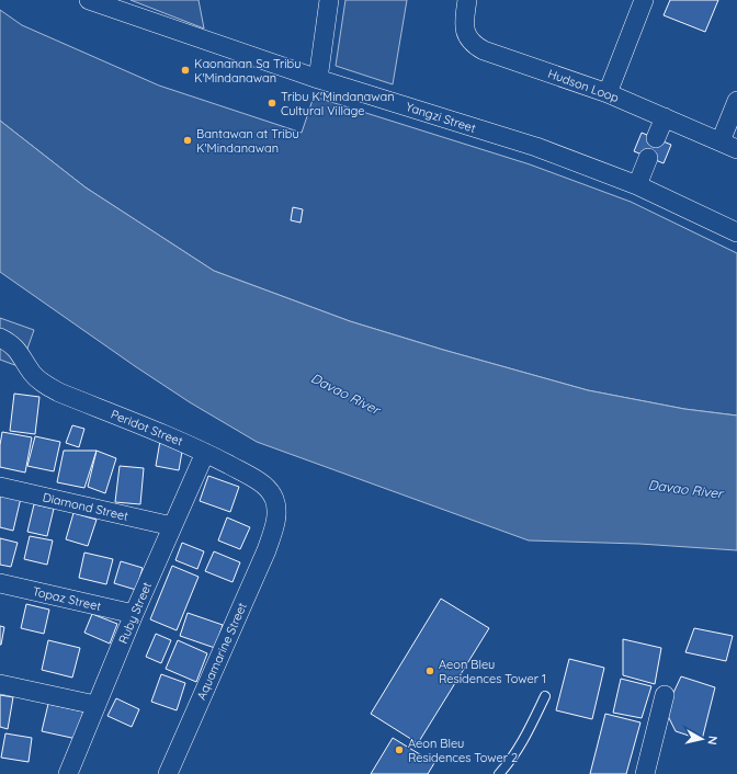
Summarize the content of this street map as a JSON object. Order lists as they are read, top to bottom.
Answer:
{
  "streets": {
    "street": [
      "Hudson Loop",
      "Yangzi Street",
      "Peridot Street",
      "Diamond Street",
      "Topaz Street",
      "Ruby Street",
      "Aquamarine Street"
    ]
  },
  "crossings": [
    ["Peridot Street", "Ruby Street"],
    ["Peridot Street", "Aquamarine Street"],
    ["Diamond Street", "Ruby Street"],
    ["Topaz Street", "Ruby Street"]
  ],
  "water": ["Davao River"],
  "places": [
    "Kaonanan Sa Tribu K'Mindanawan",
    "Tribu K'Mindanawan Cultural Village",
    "Bantawan at Tribu K'Mindanawan",
    "Aeon Bleu Residences Tower 1",
    "Aeon Bleu Residences Tower 2"
  ],
  "north": "right"
}
